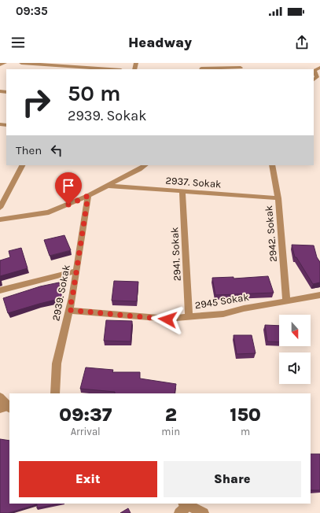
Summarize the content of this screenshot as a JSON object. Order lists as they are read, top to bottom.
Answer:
{
  "streets": {
    "street": [
      "2937. Sokak",
      "2942. Sokak",
      "2941. Sokak",
      "2939. Sokak",
      "2945 Sokak"
    ]
  },
  "crossings": [
    ["2937. Sokak", "2942. Sokak"],
    ["2937. Sokak", "2941. Sokak"],
    ["2942. Sokak", "2945 Sokak"],
    ["2941. Sokak", "2945 Sokak"],
    ["2939. Sokak", "2945 Sokak"]
  ],
  "north": "bottom",
  "page": {
    "status": "09:35",
    "header": "Headway",
    "turn": ["50 m", "2939. Sokak"],
    "then": "Then",
    "eta": [
      "09:37",
      "Arrival",
      "2",
      "min",
      "150",
      "m"
    ],
    "buttons": ["Exit", "Share"]
  }
}
